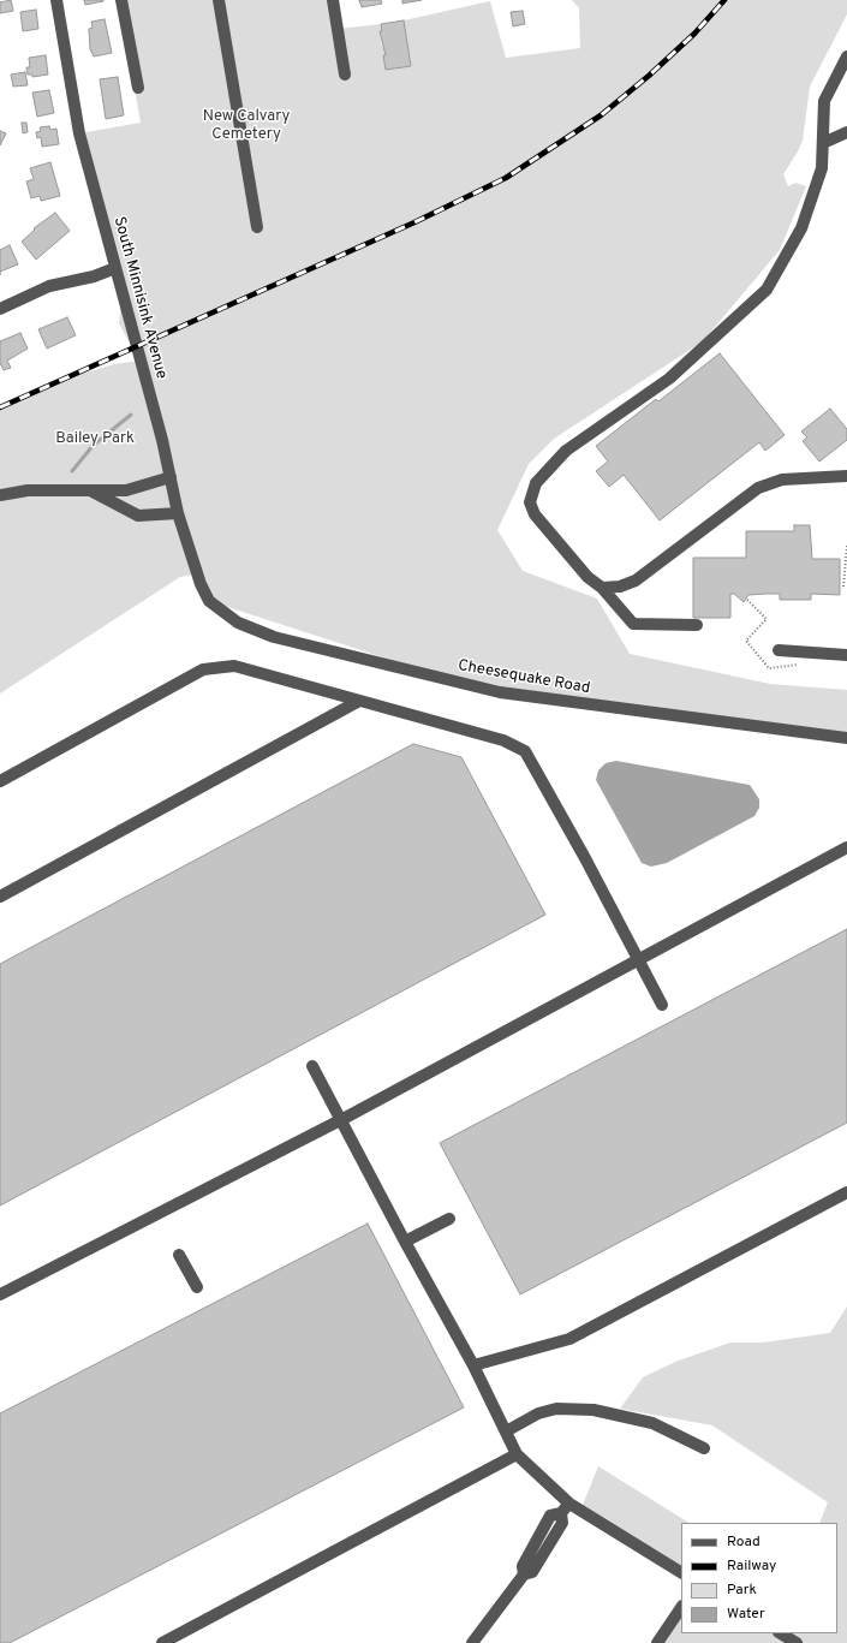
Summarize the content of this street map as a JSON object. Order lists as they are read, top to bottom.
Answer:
{
  "streets": {
    "street": ["South Minnisink Avenue", "Cheesequake Road"]
  },
  "crossings": [
    ["South Minnisink Avenue", "Cheesequake Road"]
  ],
  "parks": ["New Calvary Cemetery", "Bailey Park"],
  "legend": [
    "Road",
    "Railway",
    "Park",
    "Water"
  ]
}
